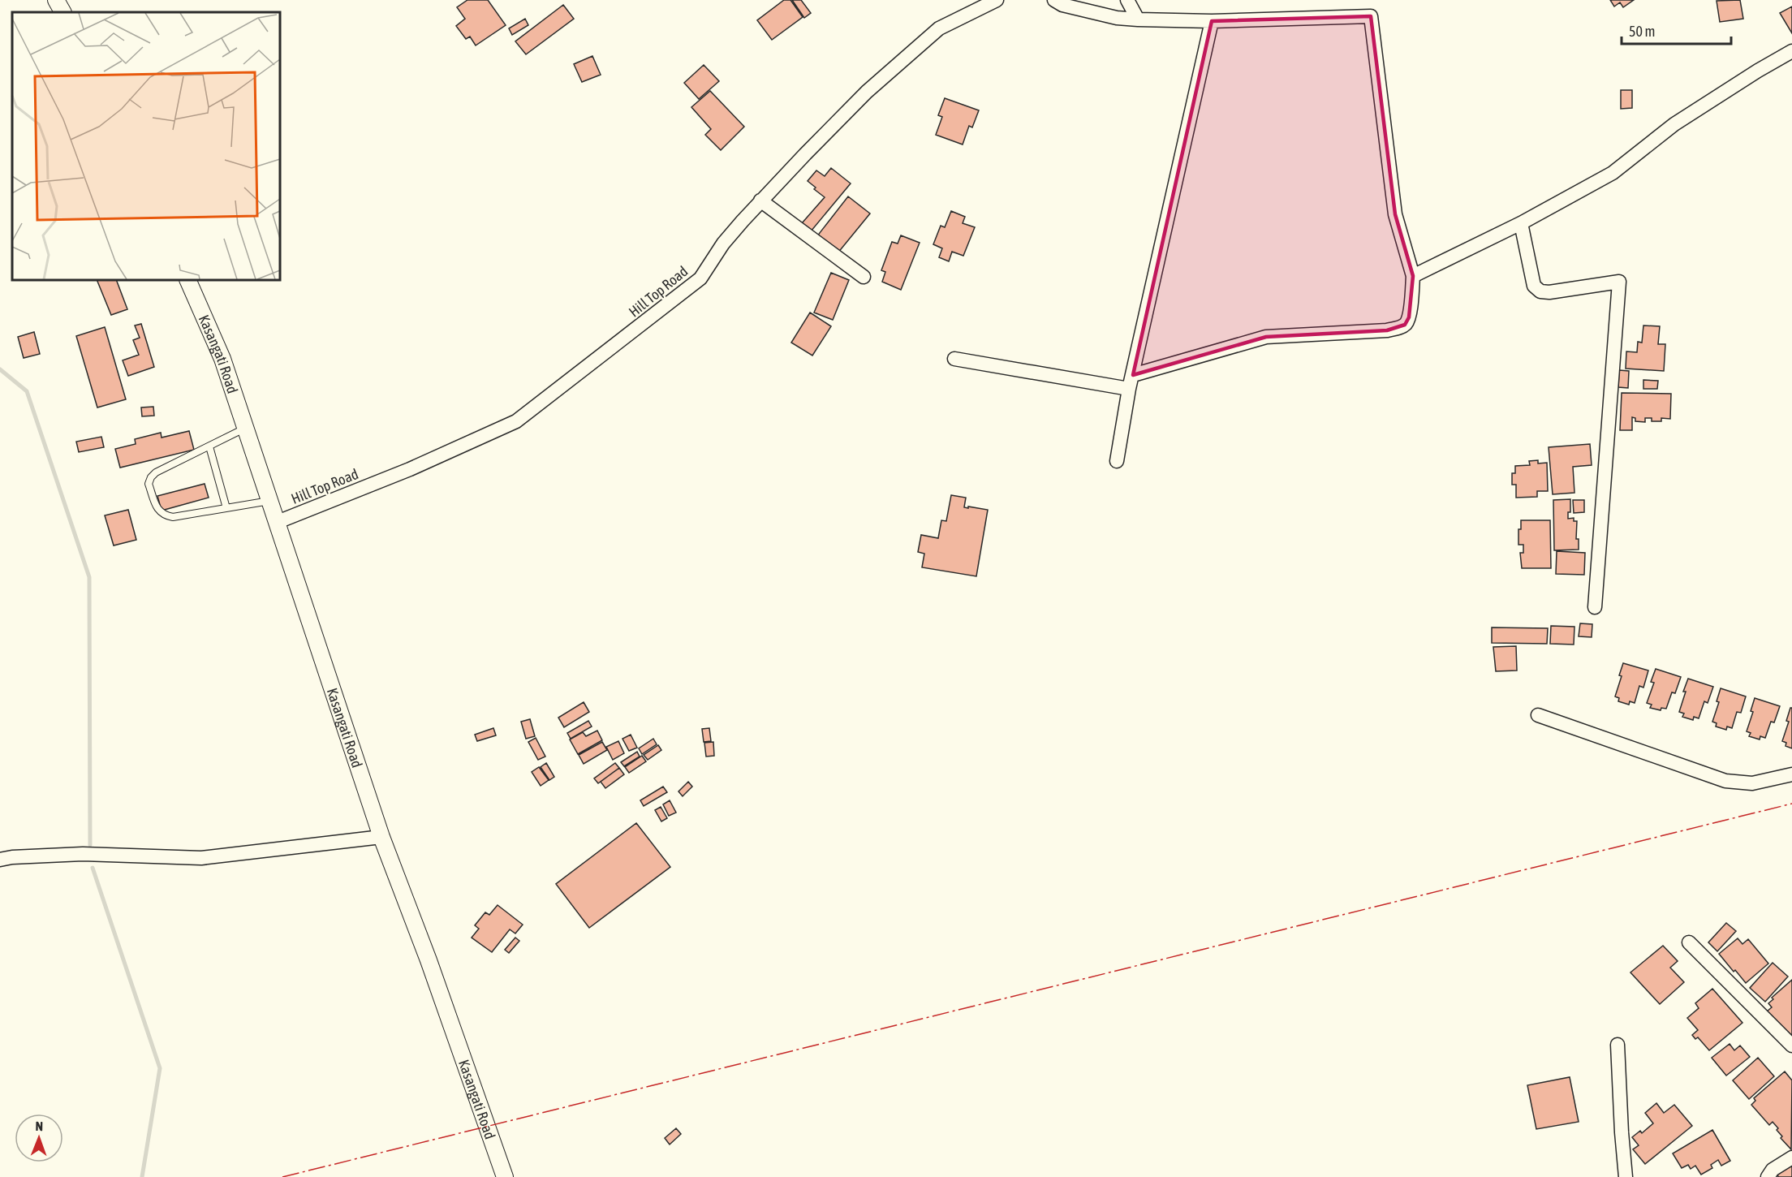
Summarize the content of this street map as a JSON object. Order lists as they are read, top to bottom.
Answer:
{
  "streets": {
    "street": ["Hill Top Road", "Kasangati Road"]
  },
  "crossings": [
    ["Hill Top Road", "Kasangati Road"]
  ],
  "scale_bar": "50 m",
  "north": "top"
}
